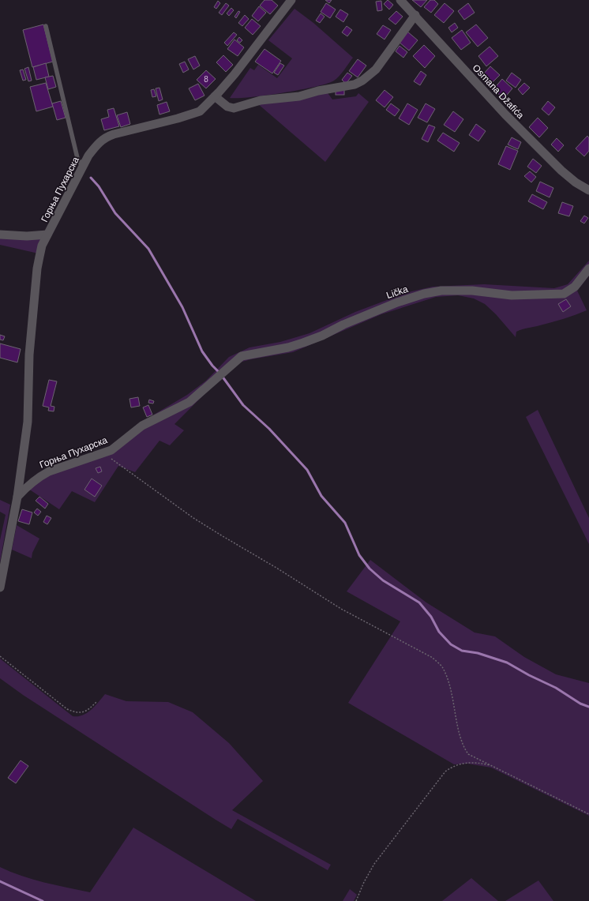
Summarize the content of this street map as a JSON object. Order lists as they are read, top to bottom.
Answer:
{
  "streets": {
    "street": ["Osmana Džafića", "Горња Пухарска", "Lička"]
  },
  "crossings": [
    ["Горња Пухарска", "Lička"]
  ],
  "house_numbers": ["8"]
}
